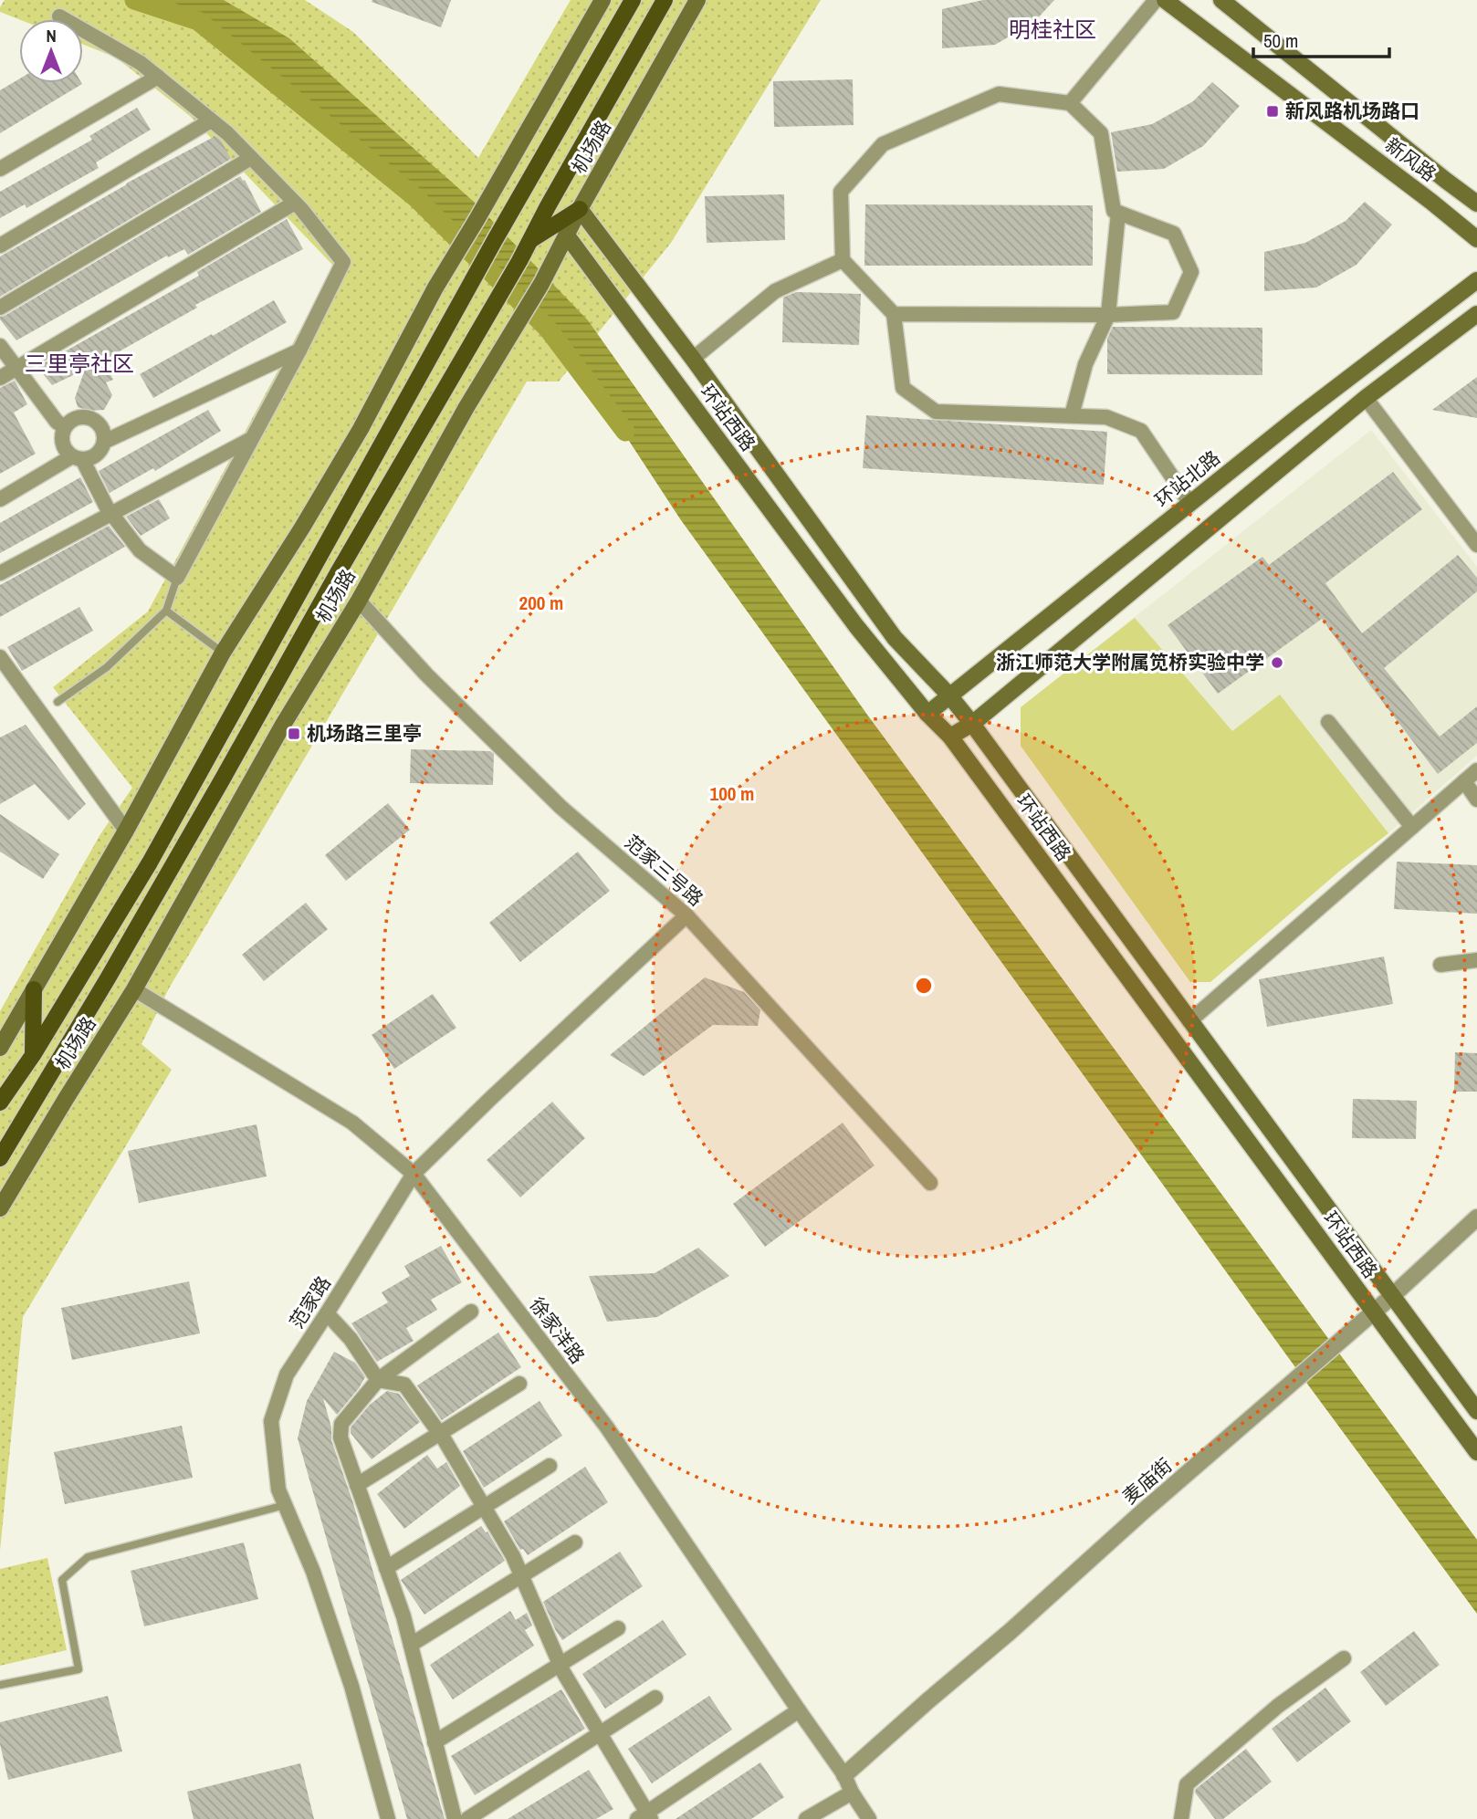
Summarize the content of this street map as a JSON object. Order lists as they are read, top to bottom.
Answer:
{
  "streets": {
    "main road": [
      "机场路",
      "新风路",
      "环站西路",
      "环站北路"
    ],
    "street": [
      "范家三号路",
      "范家路",
      "徐家洋路",
      "麦庙街"
    ]
  },
  "crossings": [
    ["机场路", "环站西路"],
    ["机场路", "范家三号路"],
    ["机场路", "徐家洋路"],
    ["环站西路", "环站北路"],
    ["环站西路", "麦庙街"],
    ["范家三号路", "范家路"],
    ["范家路", "徐家洋路"],
    ["徐家洋路", "麦庙街"]
  ],
  "districts": ["明桂社区", "三里亭社区"],
  "places": {
    "transit": ["新风路机场路口", "机场路三里亭"],
    "other": ["浙江师范大学附属笕桥实验中学"]
  },
  "scale_bar": "50 m",
  "north": "top",
  "rings": ["200 m", "100 m"]
}
